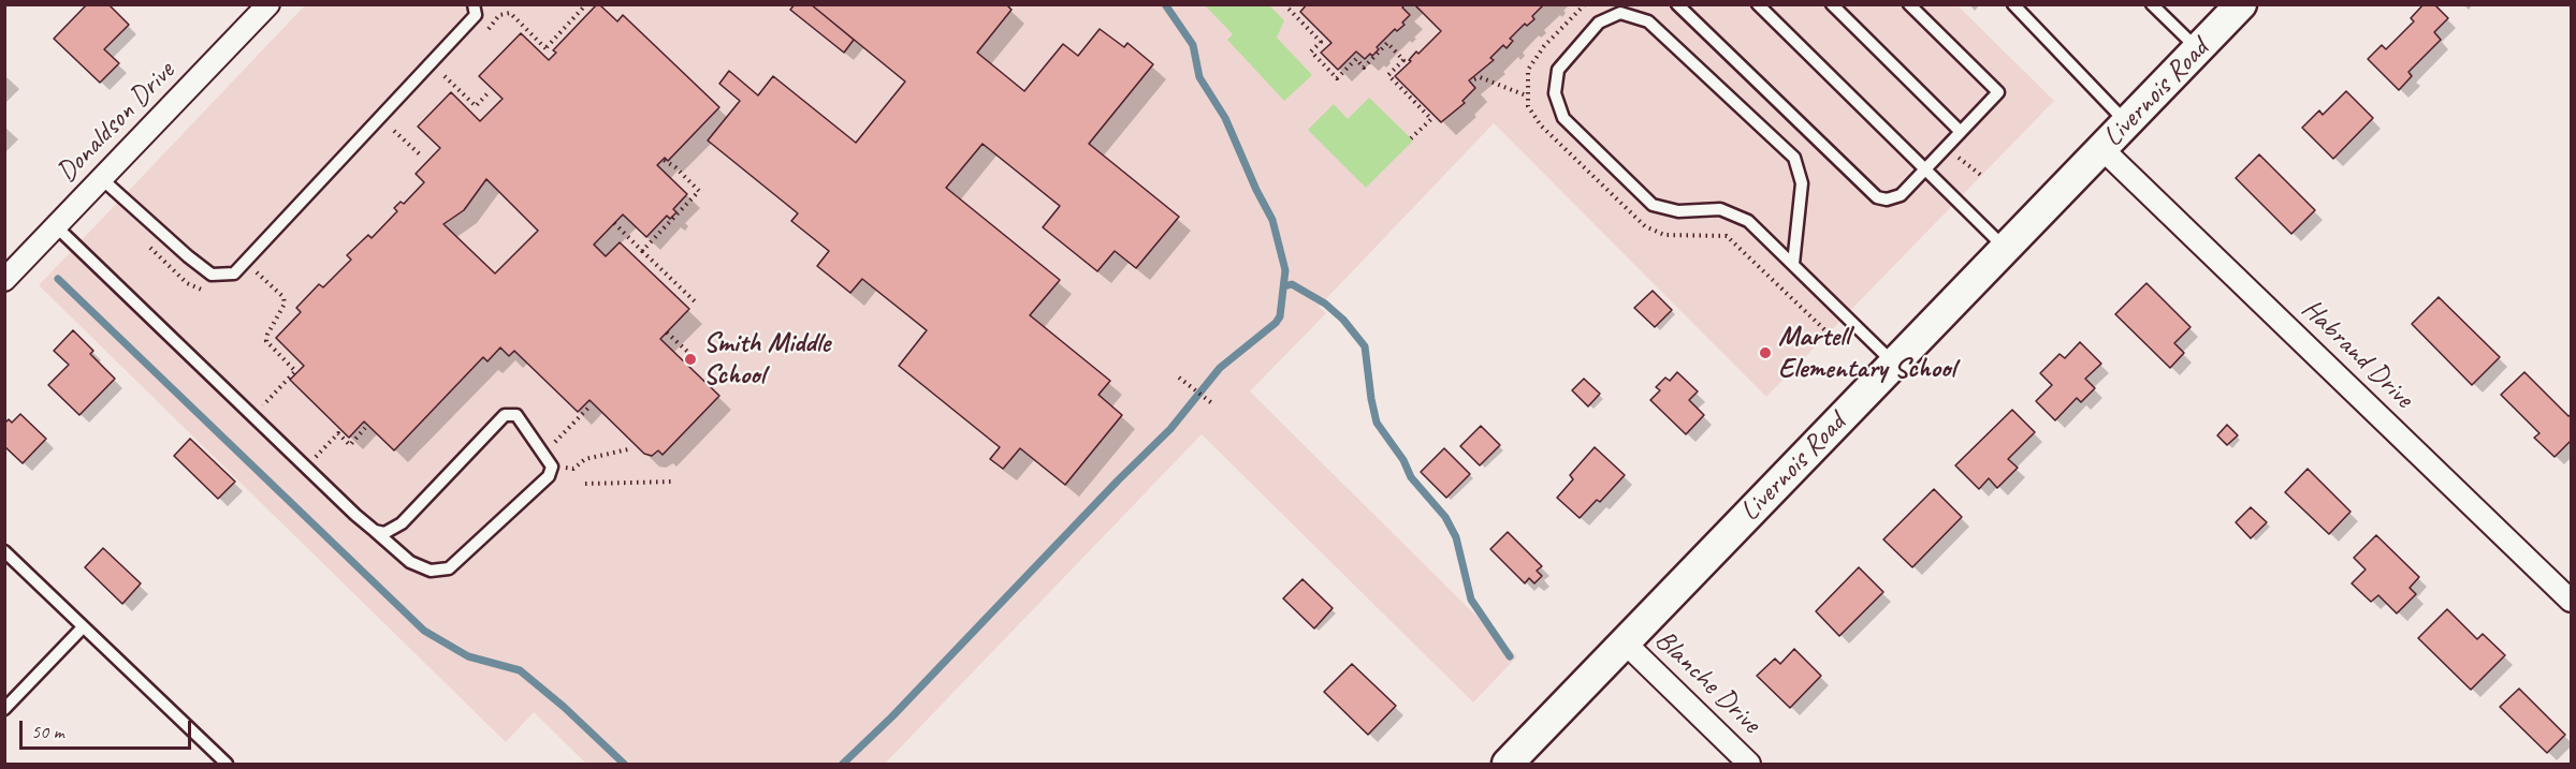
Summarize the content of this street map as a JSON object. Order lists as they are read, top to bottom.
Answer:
{
  "streets": {
    "main road": ["Livernois Road"],
    "street": ["Donaldson Drive", "Habrand Drive", "Blanche Drive"]
  },
  "crossings": [
    ["Livernois Road", "Habrand Drive"],
    ["Livernois Road", "Blanche Drive"]
  ],
  "places": ["Martell Elementary School", "Smith Middle School"],
  "scale_bar": "50 m"
}
